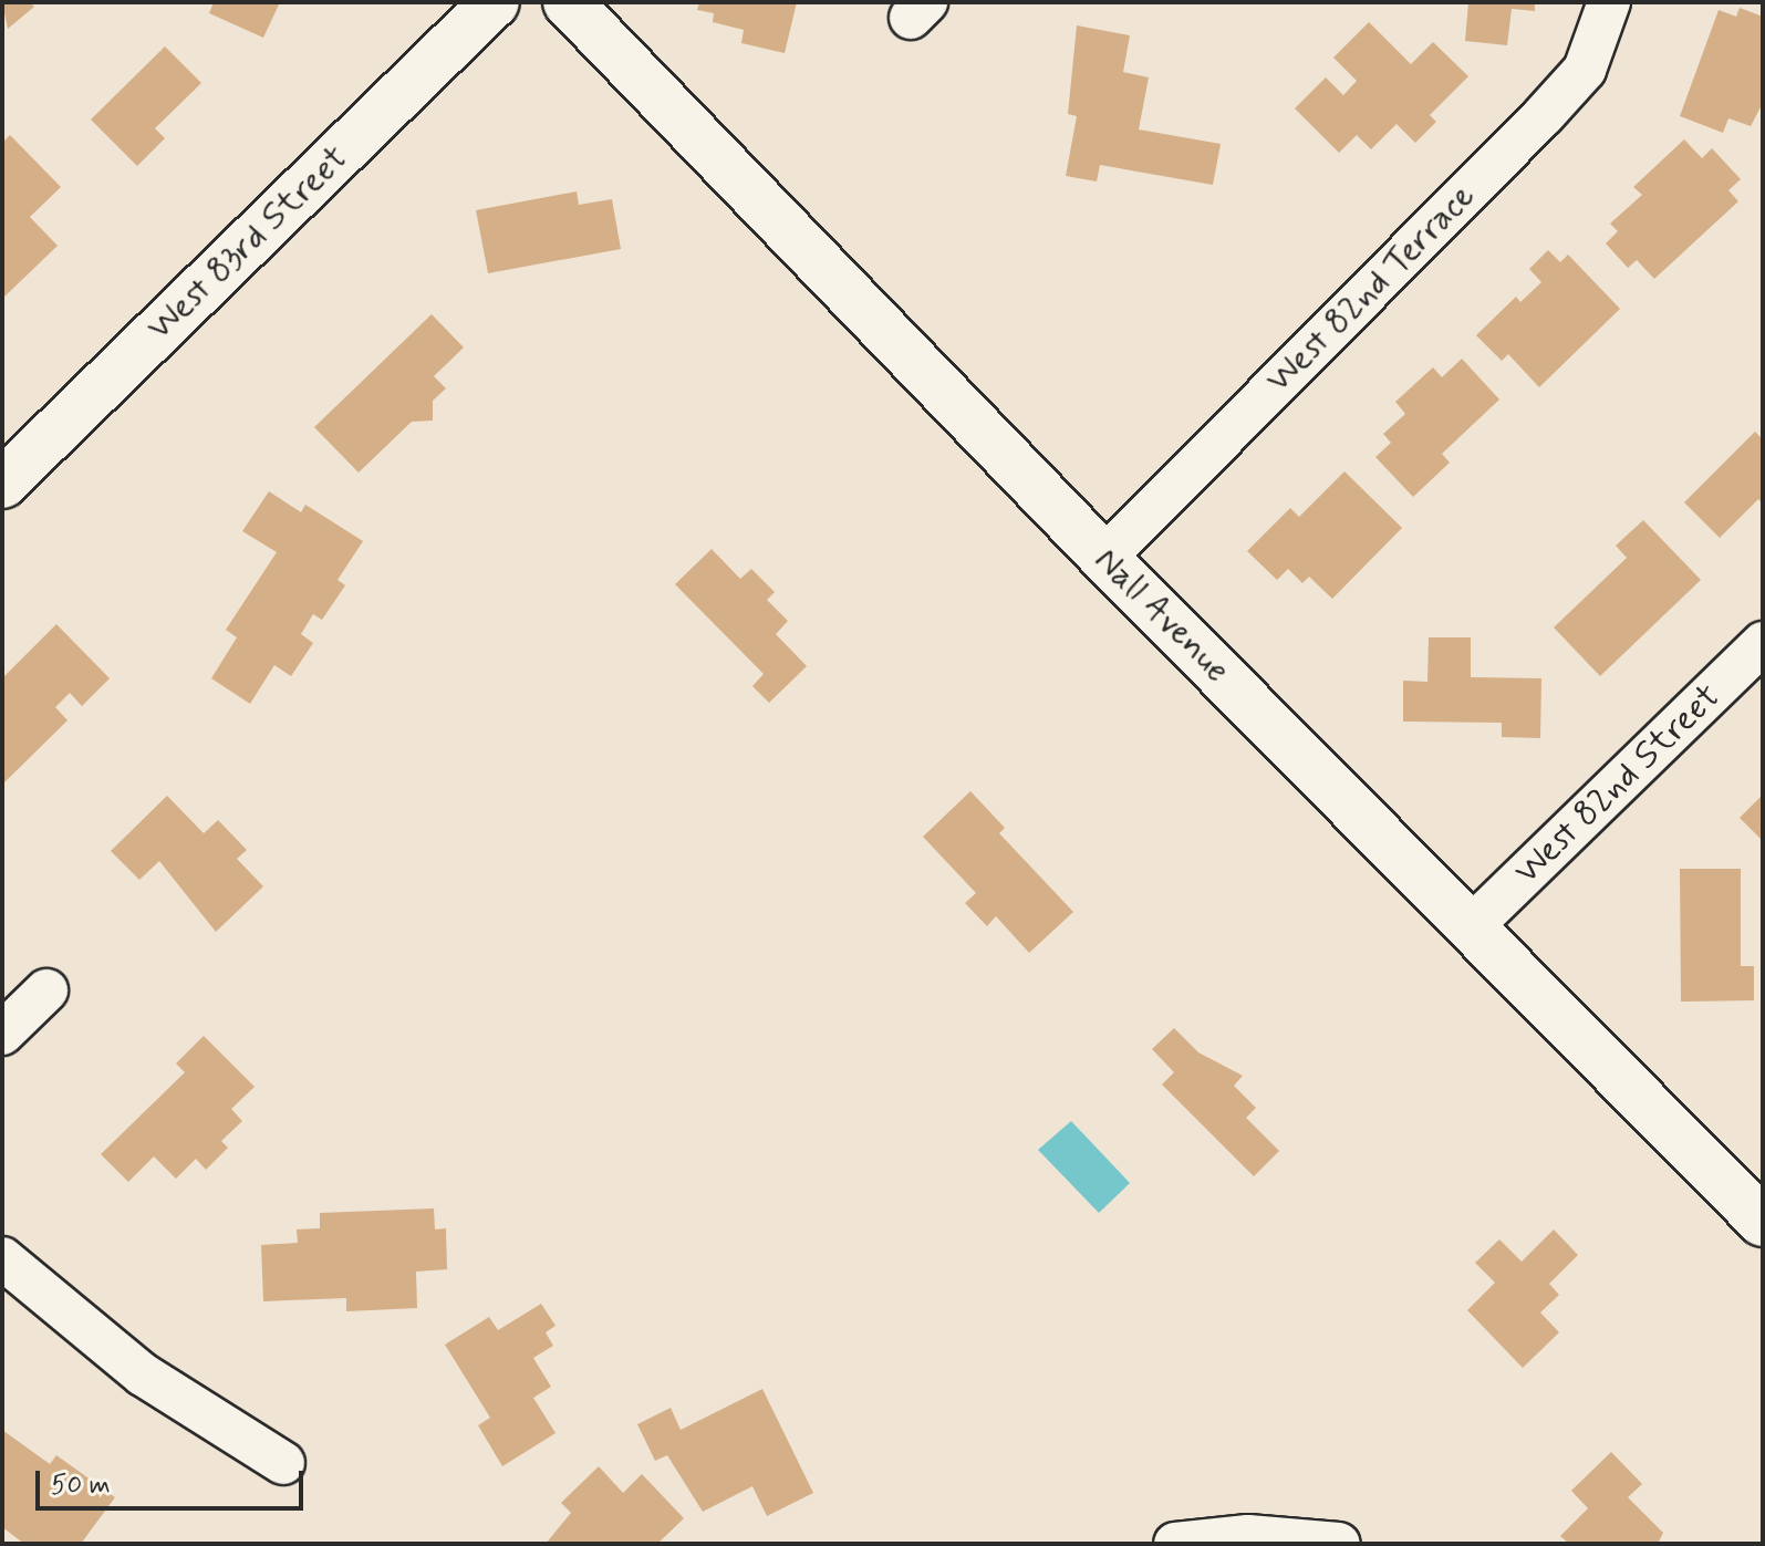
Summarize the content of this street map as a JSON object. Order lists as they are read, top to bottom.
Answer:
{
  "streets": {
    "main road": ["West 83rd Street", "Nall Avenue"],
    "street": ["West 82nd Terrace", "West 82nd Street"]
  },
  "crossings": [
    ["West 82nd Terrace", "Nall Avenue"],
    ["Nall Avenue", "West 82nd Street"]
  ],
  "scale_bar": "50 m"
}
